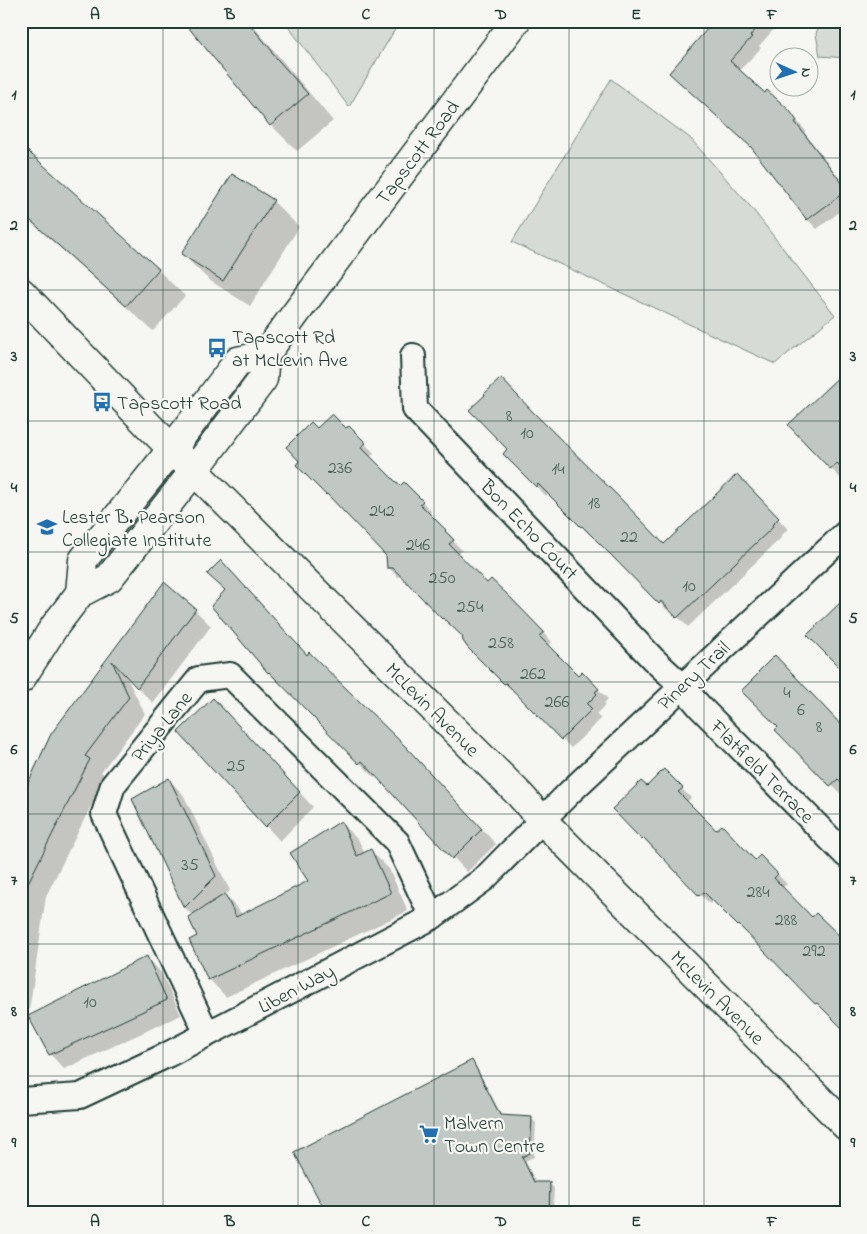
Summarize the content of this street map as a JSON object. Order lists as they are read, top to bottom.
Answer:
{
  "streets": {
    "street": [
      "Tapscott Road",
      "Bon Echo Court",
      "Pinery Trail",
      "McLevin Avenue",
      "Priya Lane",
      "Flatfield Terrace",
      "Liben Way"
    ]
  },
  "crossings": [
    ["Bon Echo Court", "Pinery Trail"],
    ["Bon Echo Court", "Flatfield Terrace"],
    ["Pinery Trail", "McLevin Avenue"],
    ["Pinery Trail", "Flatfield Terrace"],
    ["Pinery Trail", "Liben Way"],
    ["McLevin Avenue", "Liben Way"],
    ["Priya Lane", "Liben Way"]
  ],
  "places": {
    "bus stop": ["Tapscott Rd at McLevin Ave", "Tapscott Road"],
    "school or university": ["Lester B. Pearson Collegiate Institute"],
    "supermarket": ["Malvern Town Centre"]
  },
  "house_numbers": [
    "8",
    "10",
    "236",
    "14",
    "18",
    "242",
    "22",
    "246",
    "250",
    "10",
    "254",
    "258",
    "262",
    "4",
    "266",
    "6",
    "8",
    "25",
    "35",
    "284",
    "288",
    "292",
    "10"
  ],
  "north": "right",
  "grid": {
    "columns": [
      "A",
      "B",
      "C",
      "D",
      "E",
      "F"
    ],
    "rows": [
      "1",
      "2",
      "3",
      "4",
      "5",
      "6",
      "7",
      "8",
      "9"
    ]
  }
}
